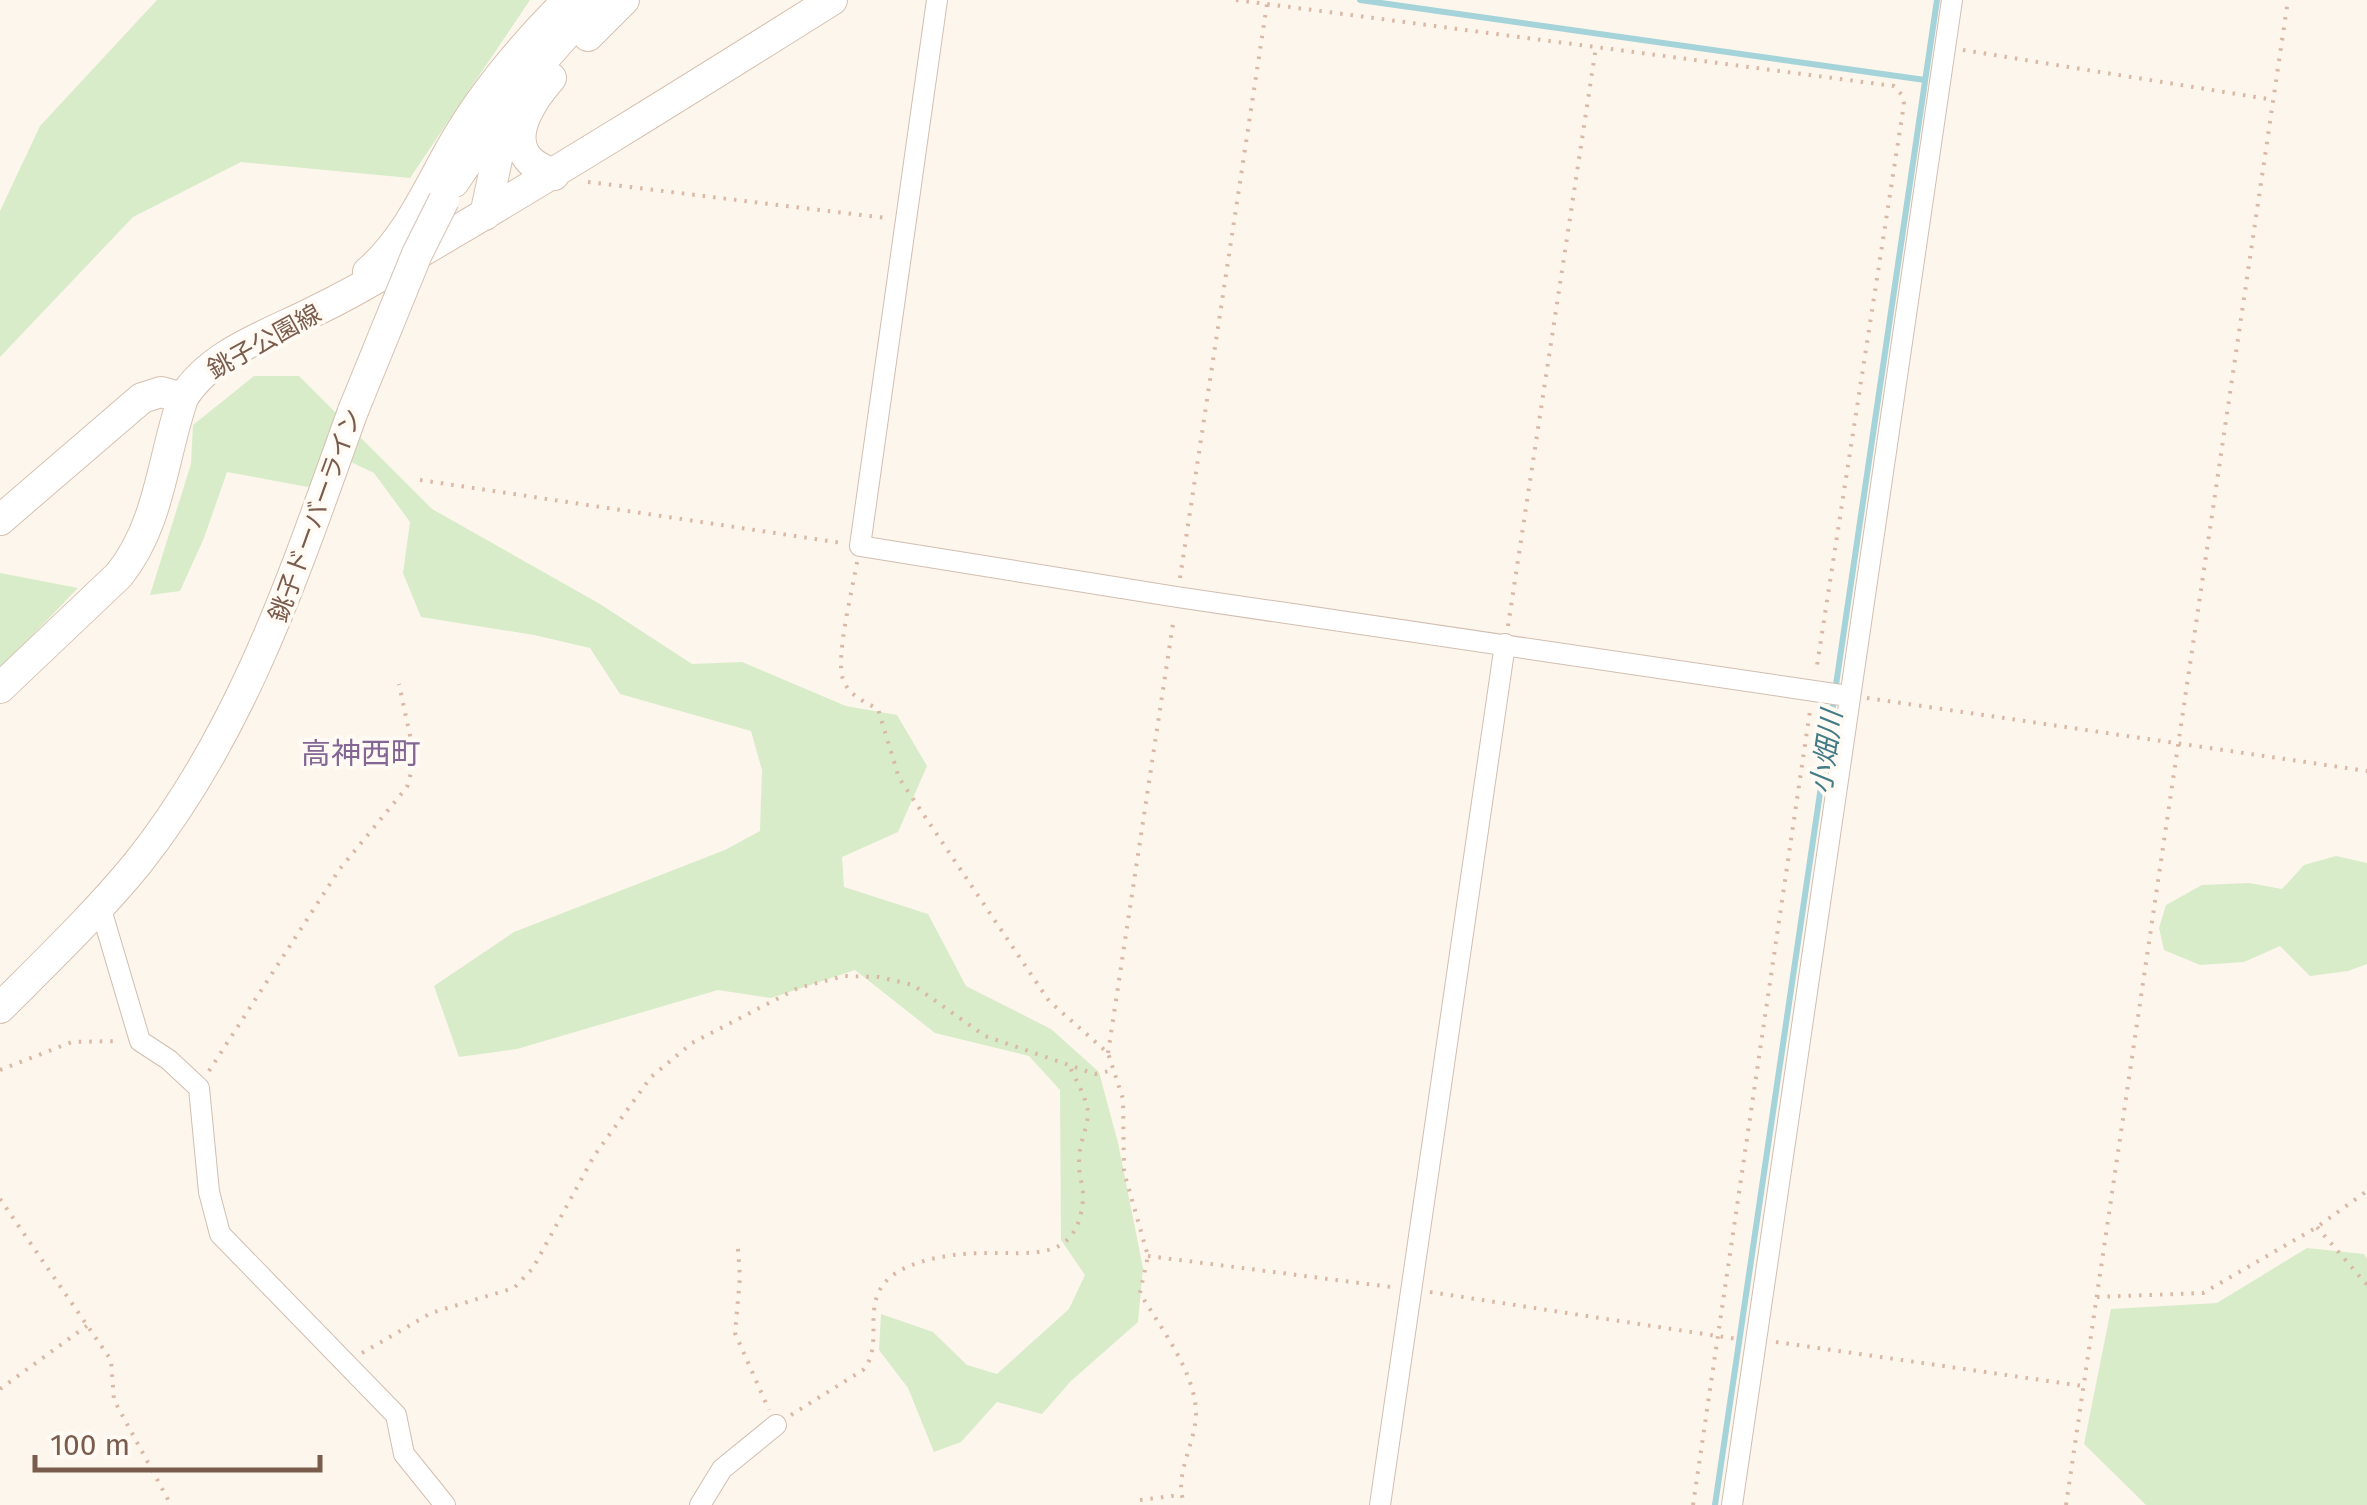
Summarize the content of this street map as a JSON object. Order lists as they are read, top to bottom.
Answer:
{
  "streets": {
    "main road": ["銚子公園線", "銚子ドーバーライン"]
  },
  "districts": ["高神西町"],
  "water": ["小畑川"],
  "scale_bar": "100 m"
}
